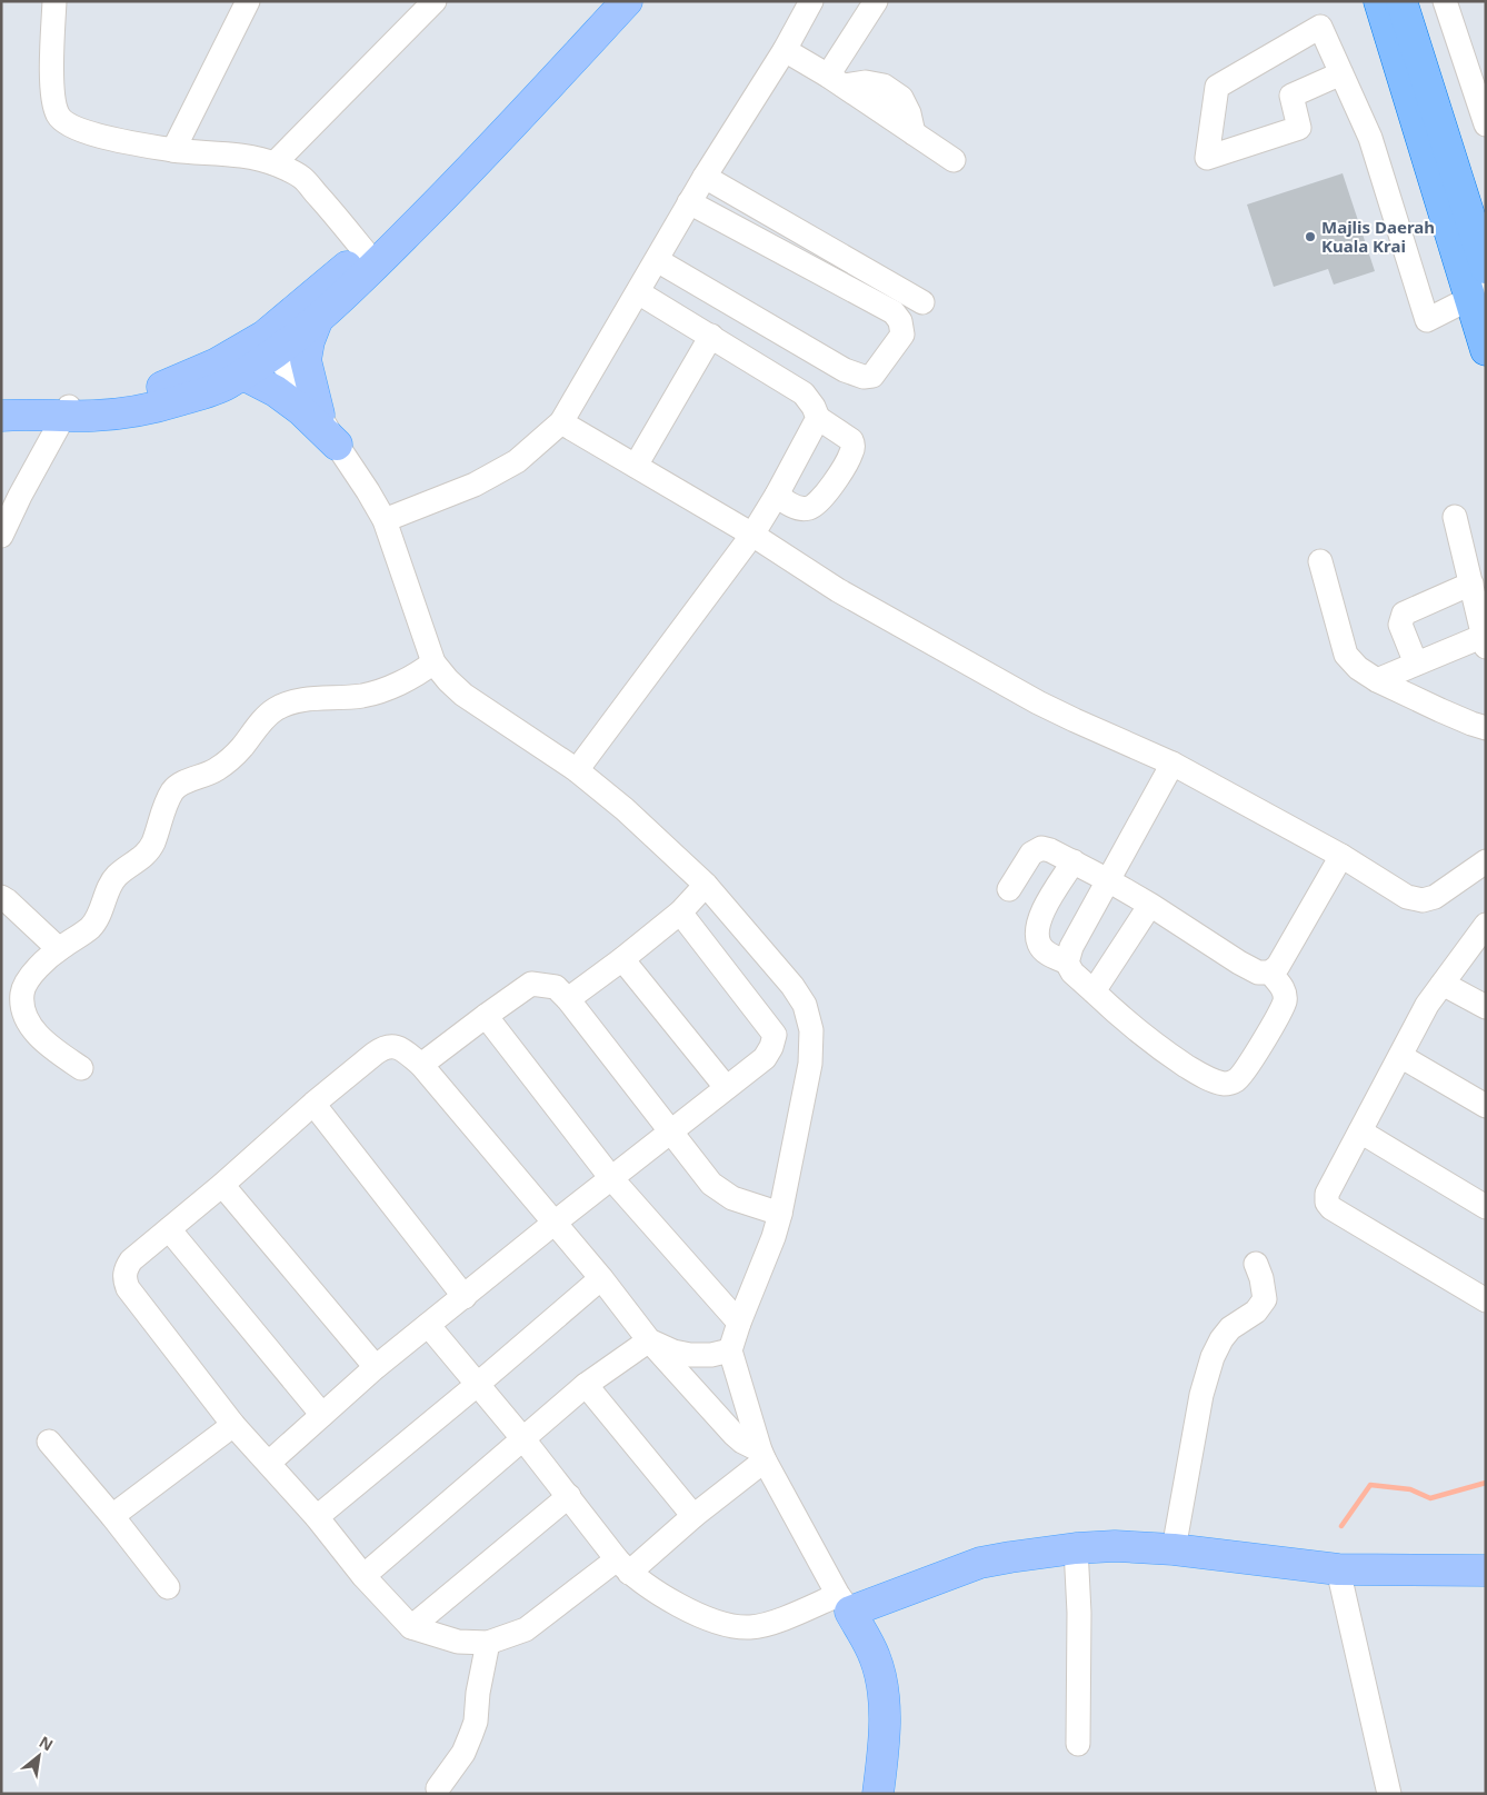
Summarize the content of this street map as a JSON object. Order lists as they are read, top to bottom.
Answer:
{
  "places": ["Majlis Daerah Kuala Krai"],
  "north": "top right"
}
